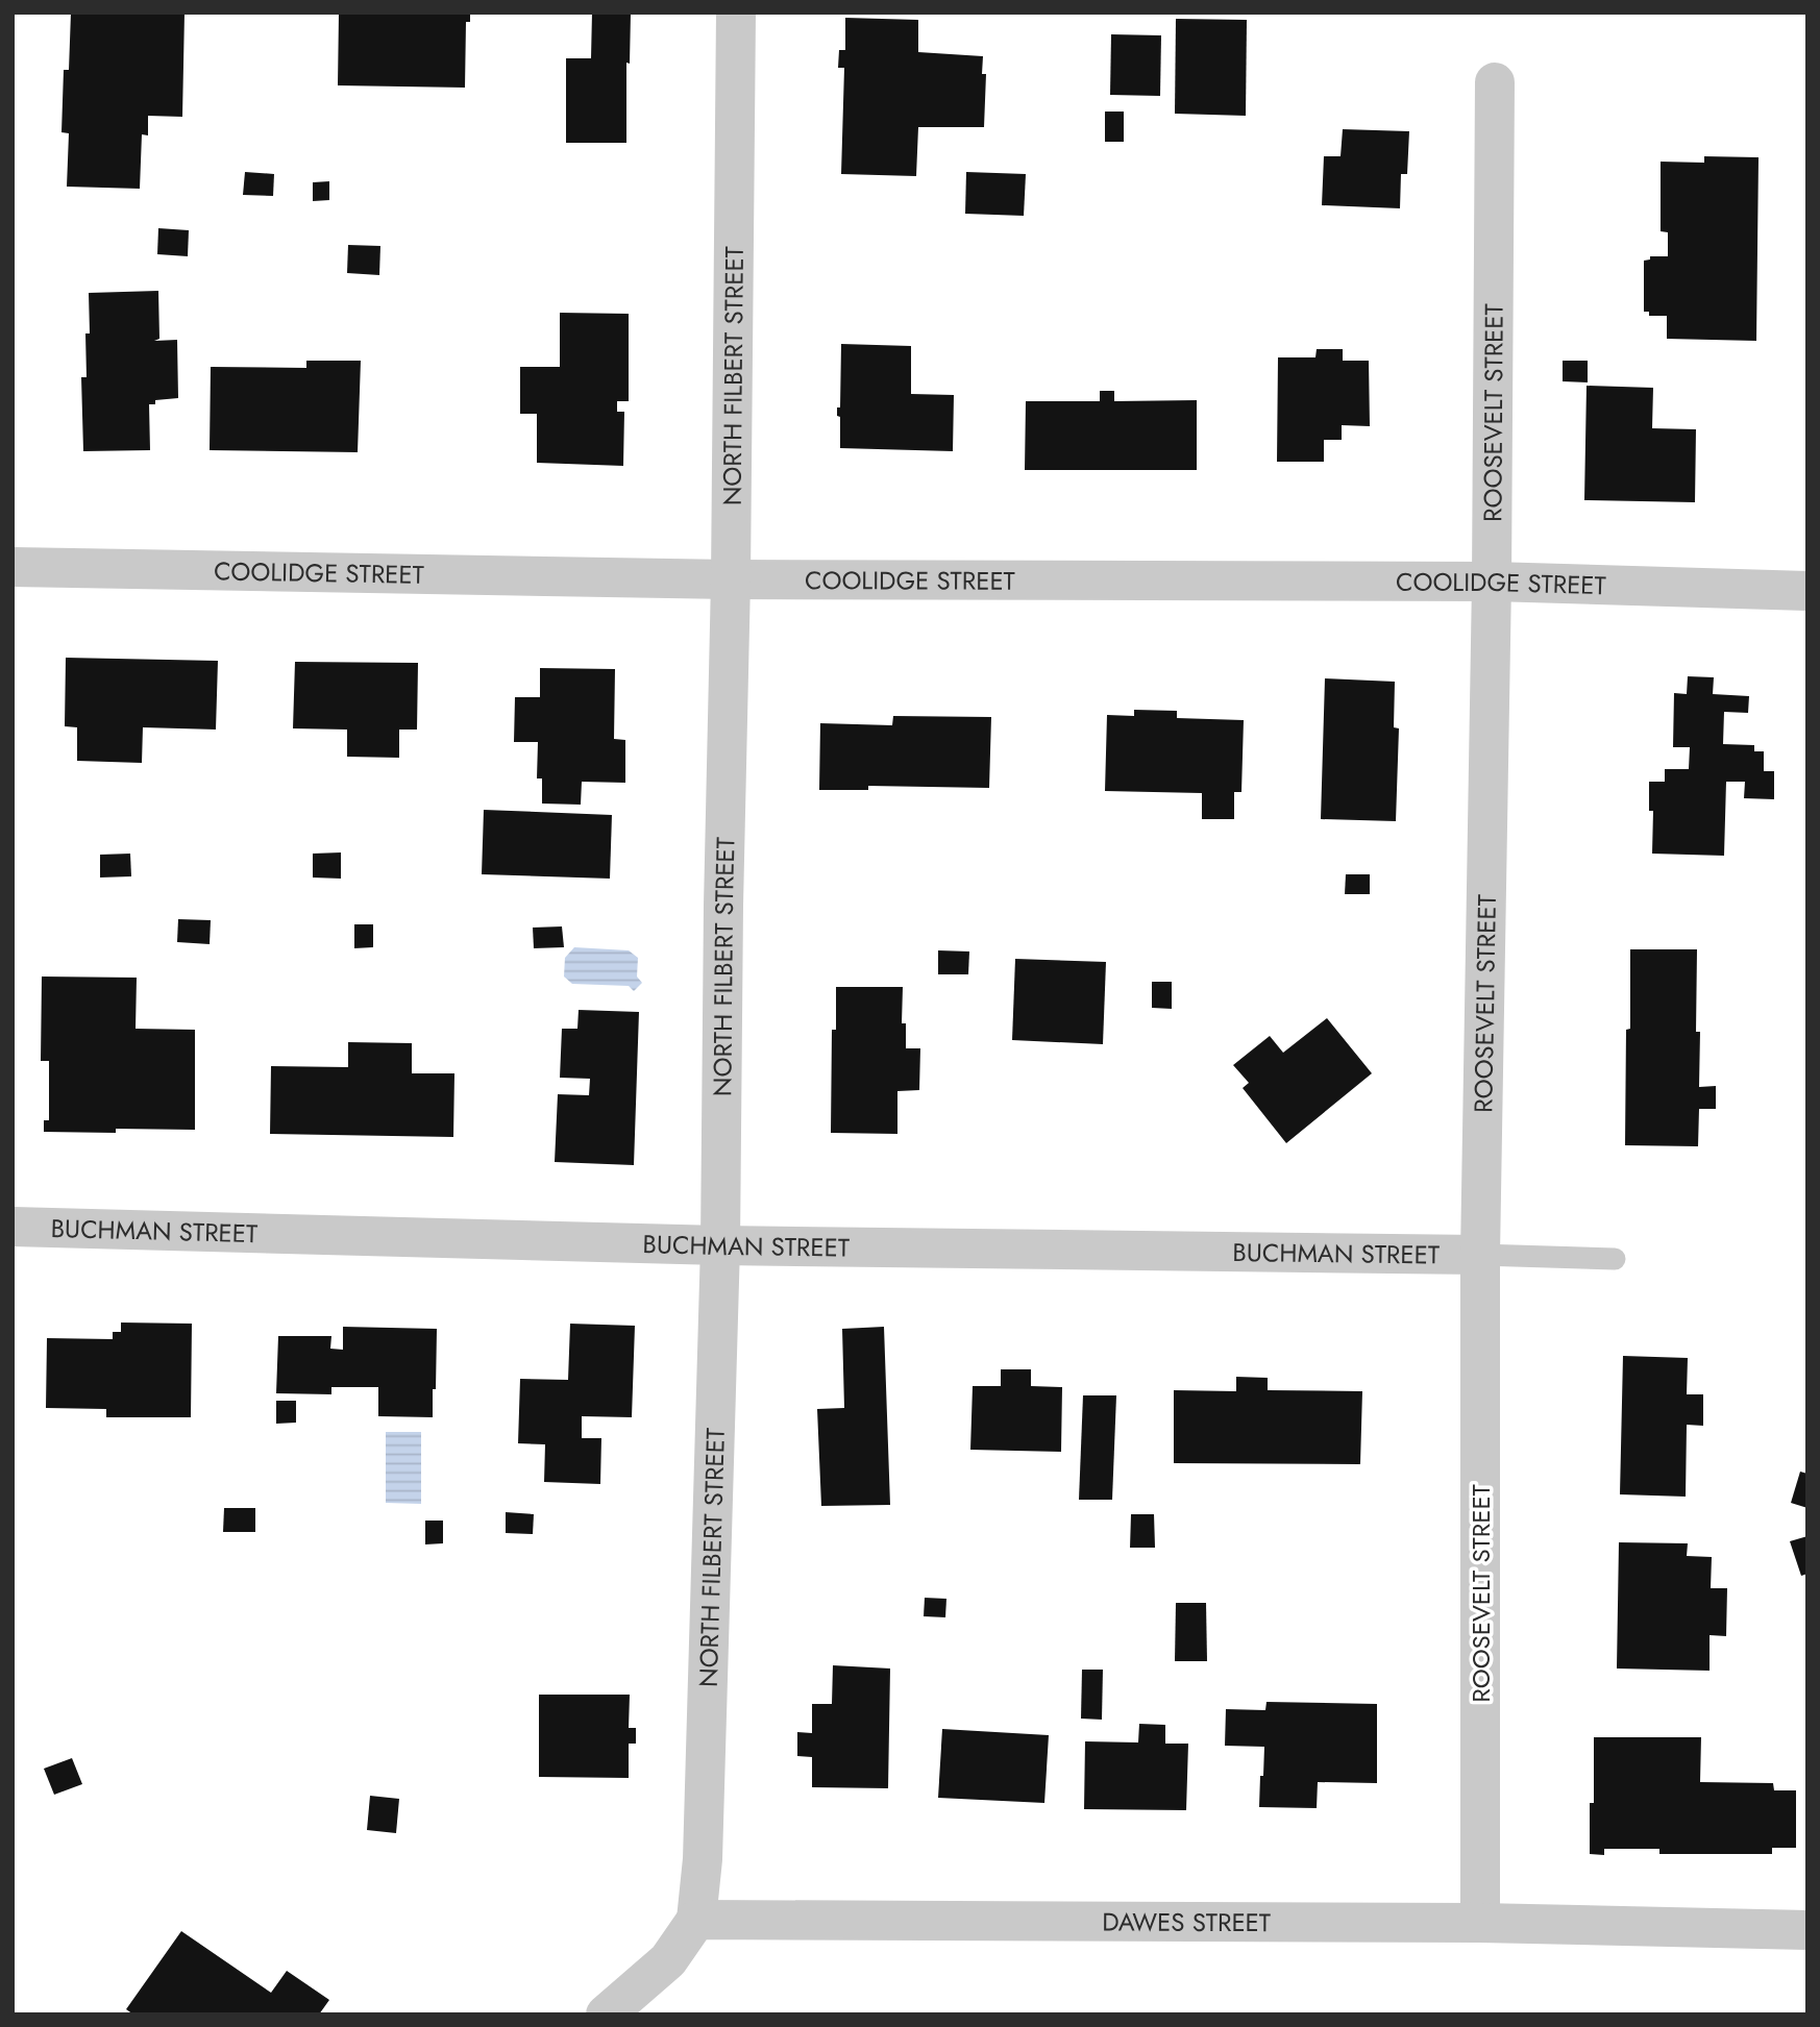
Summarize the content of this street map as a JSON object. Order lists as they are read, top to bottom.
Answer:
{
  "streets": {
    "street": [
      "NORTH FILBERT STREET",
      "ROOSEVELT STREET",
      "COOLIDGE STREET",
      "BUCHMAN STREET",
      "DAWES STREET"
    ]
  },
  "crossings": [
    ["NORTH FILBERT STREET", "COOLIDGE STREET"],
    ["NORTH FILBERT STREET", "BUCHMAN STREET"],
    ["NORTH FILBERT STREET", "DAWES STREET"],
    ["ROOSEVELT STREET", "COOLIDGE STREET"],
    ["ROOSEVELT STREET", "BUCHMAN STREET"],
    ["ROOSEVELT STREET", "DAWES STREET"]
  ]
}
